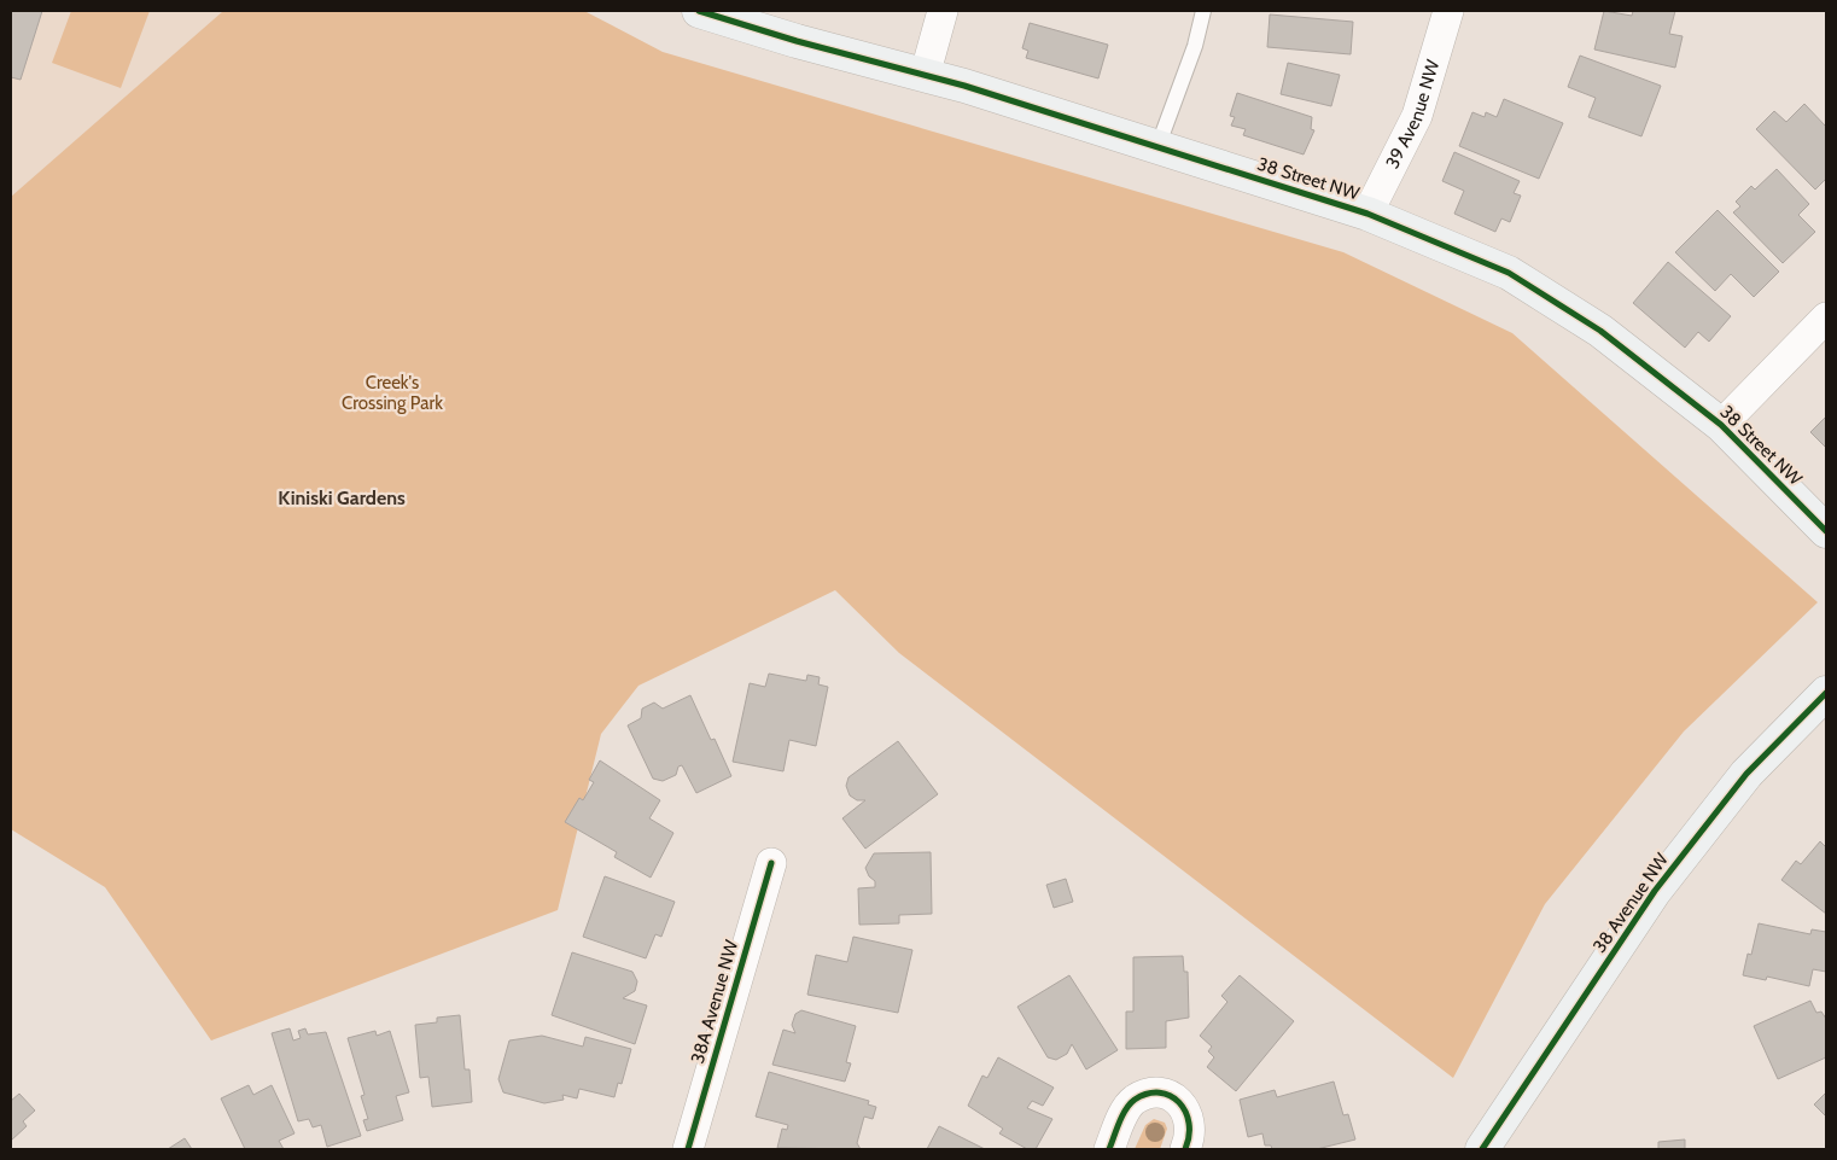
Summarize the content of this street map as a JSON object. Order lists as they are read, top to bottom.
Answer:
{
  "streets": {
    "street": [
      "39 Avenue NW",
      "38 Street NW",
      "38 Avenue NW",
      "38A Avenue NW"
    ]
  },
  "crossings": [
    ["39 Avenue NW", "38 Street NW"]
  ],
  "districts": ["Kiniski Gardens"],
  "parks": ["Creek's Crossing Park"]
}
